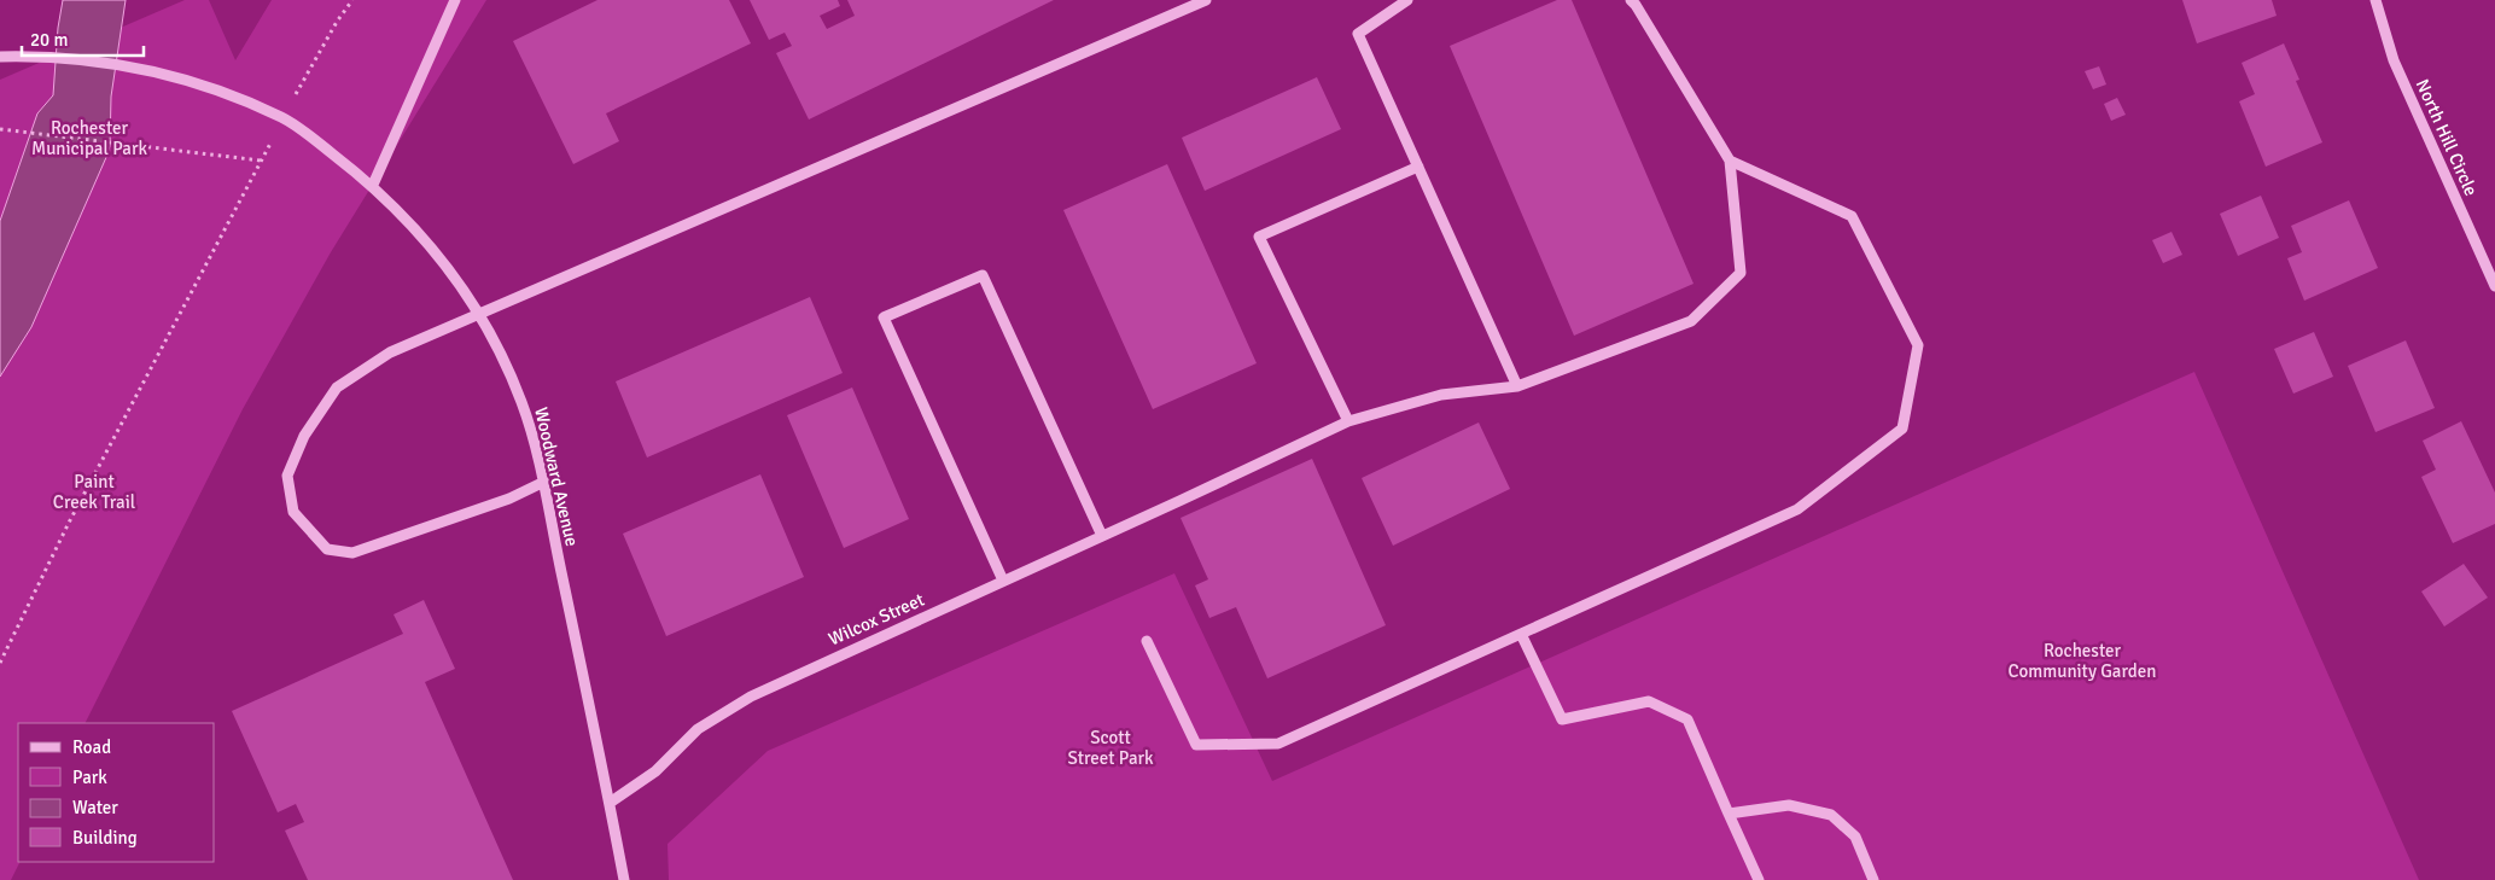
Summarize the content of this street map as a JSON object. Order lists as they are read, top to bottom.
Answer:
{
  "streets": {
    "street": ["North Hill Circle", "Woodward Avenue", "Wilcox Street"]
  },
  "crossings": [
    ["Woodward Avenue", "Wilcox Street"]
  ],
  "parks": [
    "Rochester Municipal Park",
    "Paint Creek Trail",
    "Rochester Community Garden",
    "Scott Street Park"
  ],
  "legend": [
    "Road",
    "Park",
    "Water",
    "Building"
  ],
  "scale_bar": "20 m"
}
